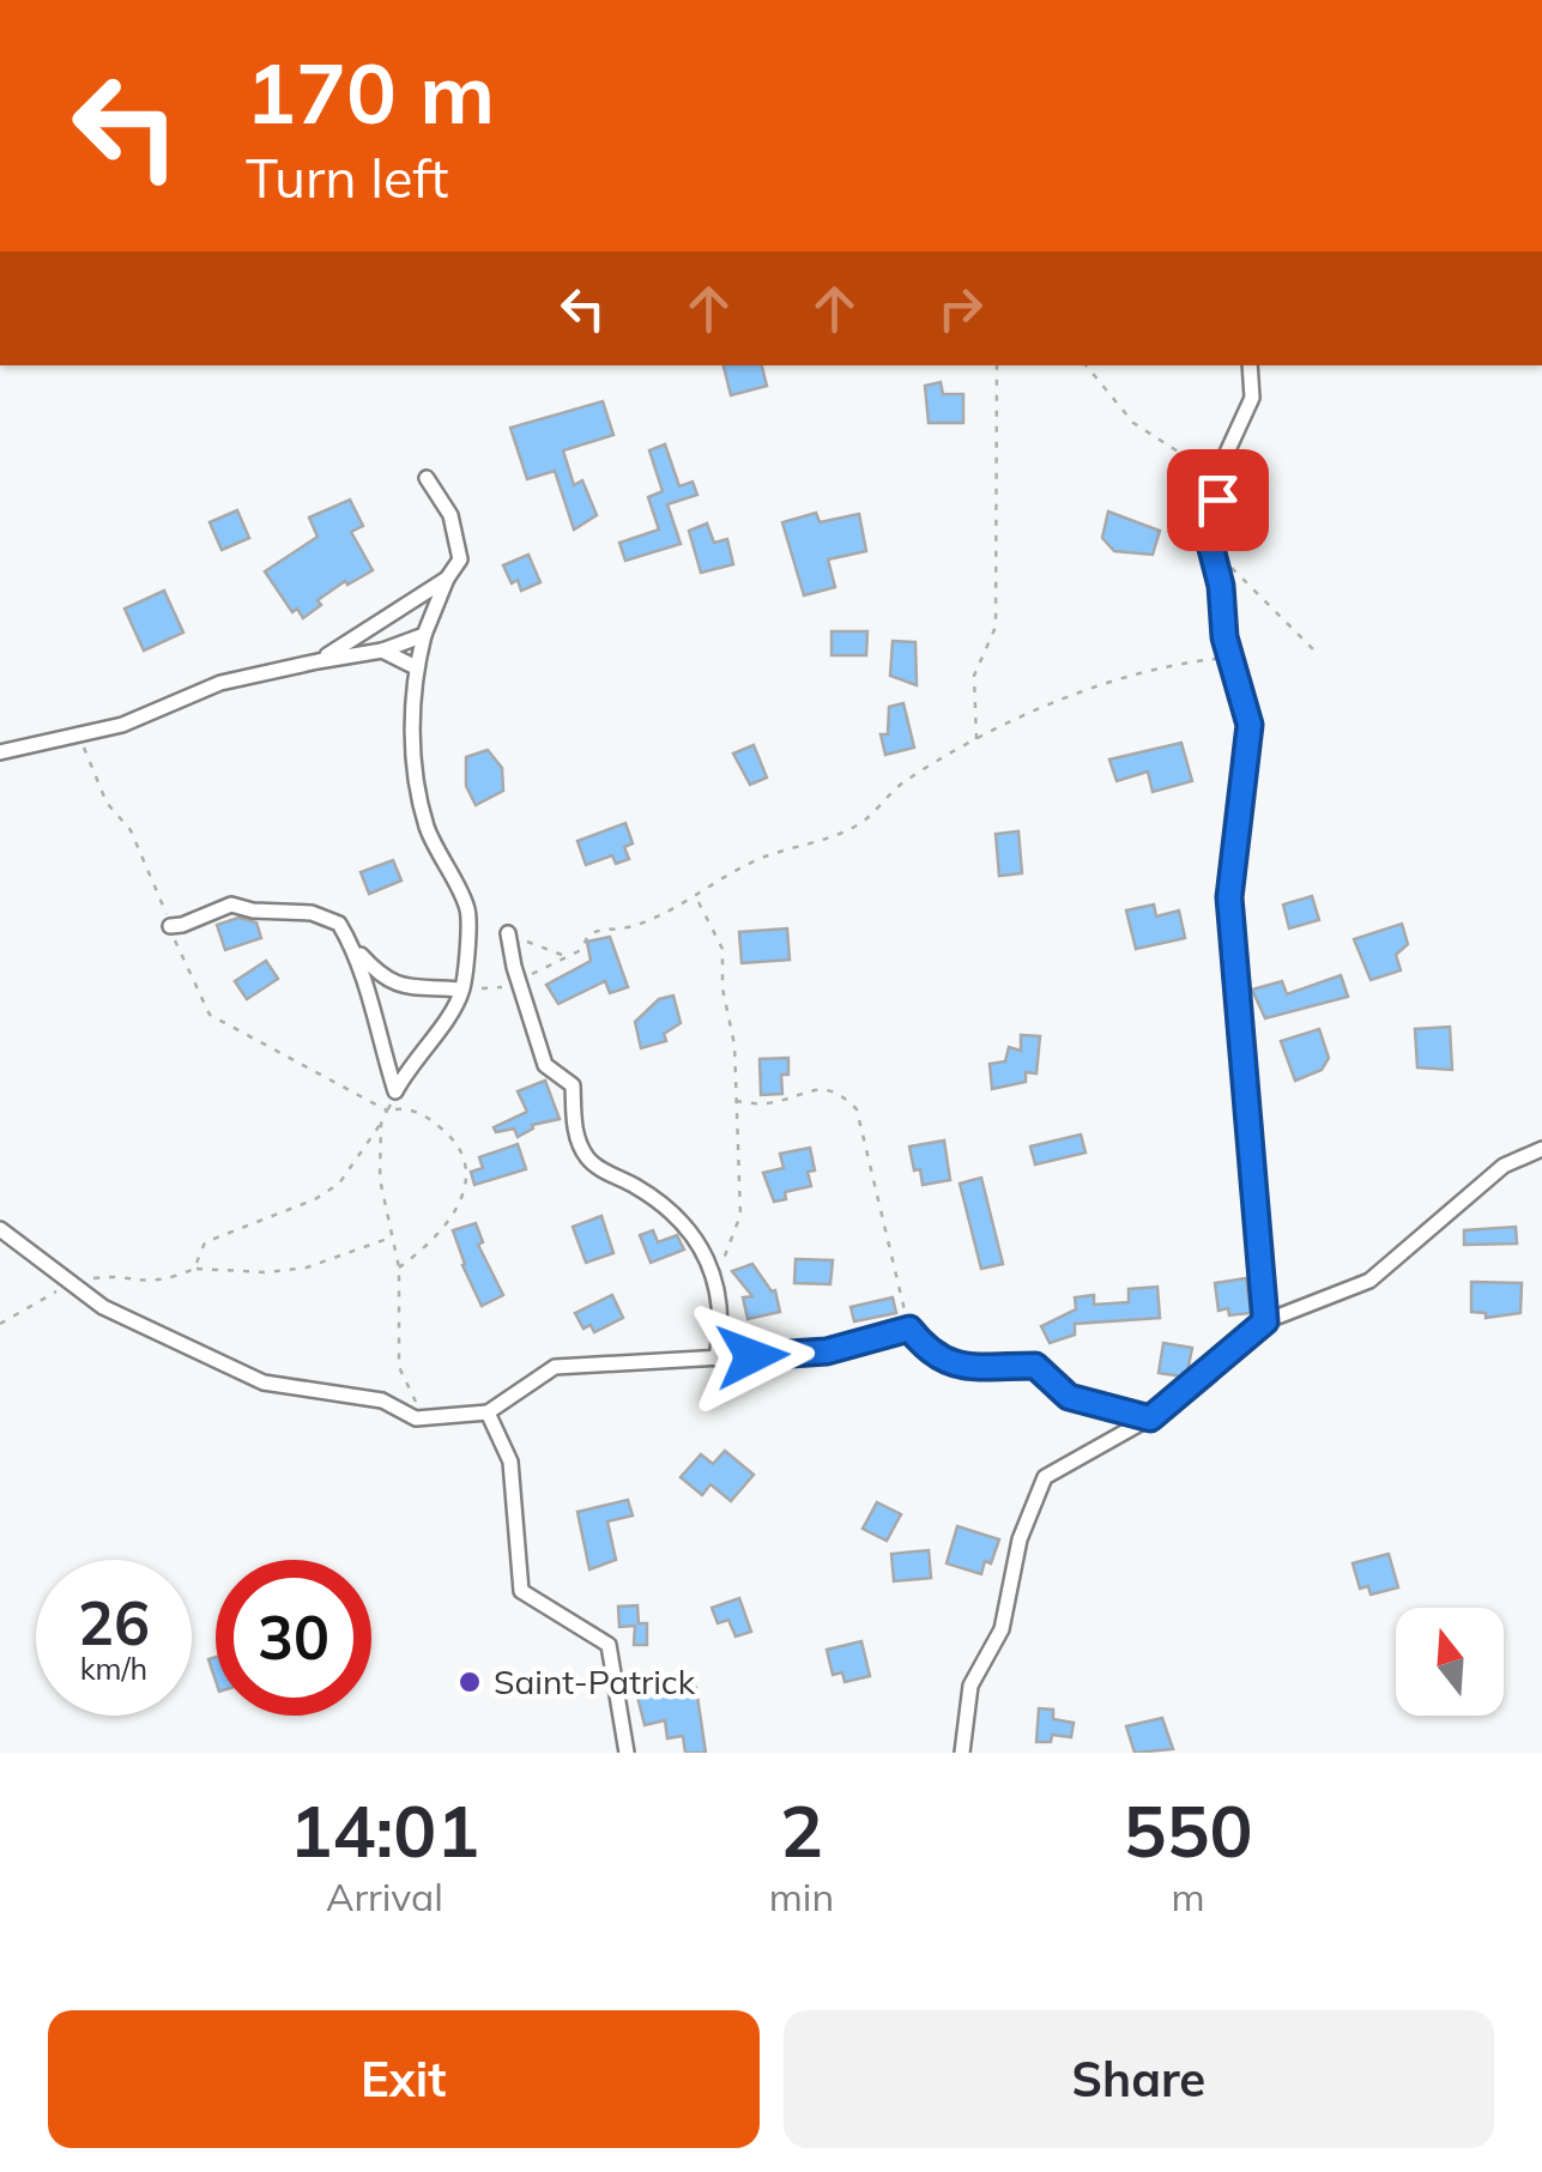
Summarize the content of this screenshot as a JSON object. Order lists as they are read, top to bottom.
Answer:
{
  "places": ["Saint-Patrick"],
  "north": "top",
  "page": {
    "turn": ["170 m", "Turn left"],
    "speed": "26 km/h",
    "limit": "30",
    "eta": [
      "14:01",
      "Arrival",
      "2",
      "min",
      "550",
      "m"
    ],
    "buttons": ["Exit", "Share"]
  }
}
